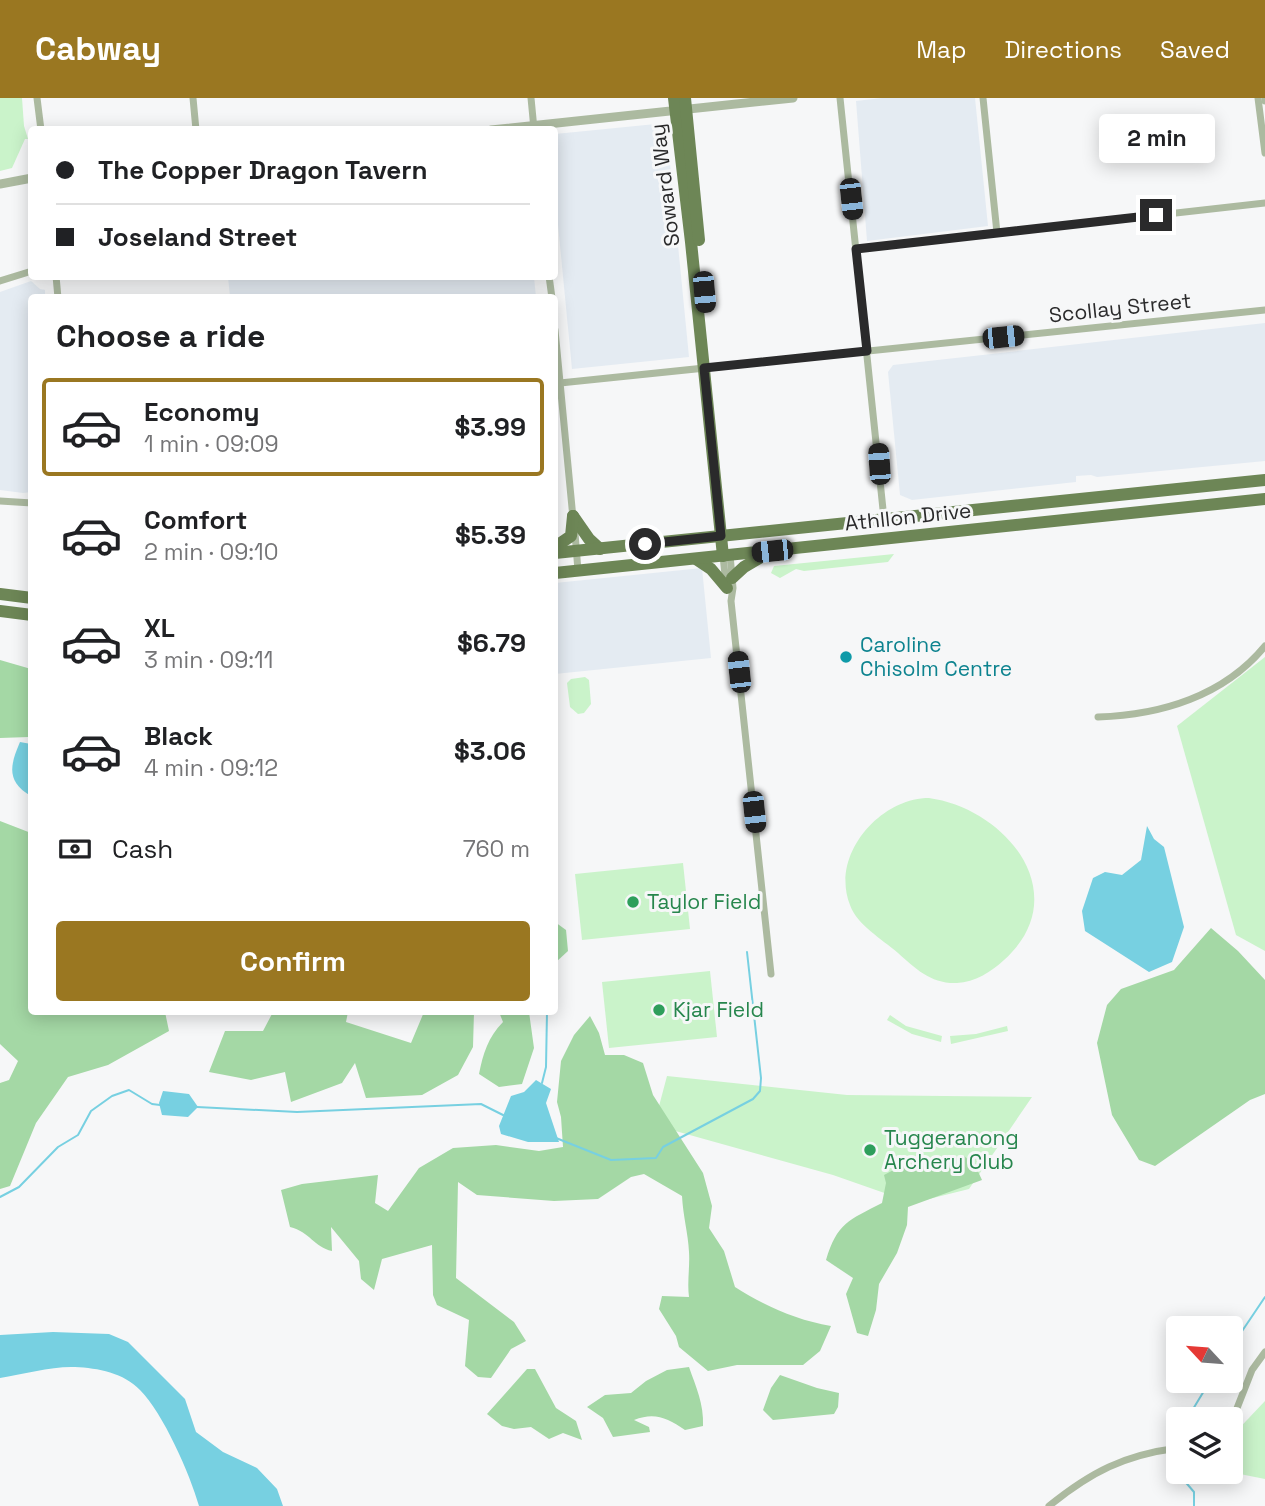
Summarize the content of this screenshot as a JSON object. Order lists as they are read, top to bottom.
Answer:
{
  "streets": {
    "main road": ["Soward Way", "Athllon Drive"],
    "street": ["Scollay Street"]
  },
  "crossings": [
    ["Soward Way", "Scollay Street"],
    ["Soward Way", "Athllon Drive"]
  ],
  "places": [
    "Caroline Chisolm Centre",
    "Taylor Field",
    "Kjar Field",
    "Tuggeranong Archery Club"
  ],
  "north": "top left",
  "page": {
    "header": "Cabway",
    "nav": ["Map", "Directions", "Saved"],
    "bubble": "2 min",
    "banner": ["The Copper Dragon Tavern", "Joseland Street"],
    "heading": "Choose a ride",
    "list": [
      {
        "name": "Economy",
        "note": "1 min · 09:09",
        "value": "$3.99"
      },
      {
        "name": "Comfort",
        "note": "2 min · 09:10",
        "value": "$5.39"
      },
      {
        "name": "XL",
        "note": "3 min · 09:11",
        "value": "$6.79"
      },
      {
        "name": "Black",
        "note": "4 min · 09:12",
        "value": "$3.06"
      }
    ],
    "pay": ["Cash", "760 m"],
    "buttons": "Confirm"
  }
}
